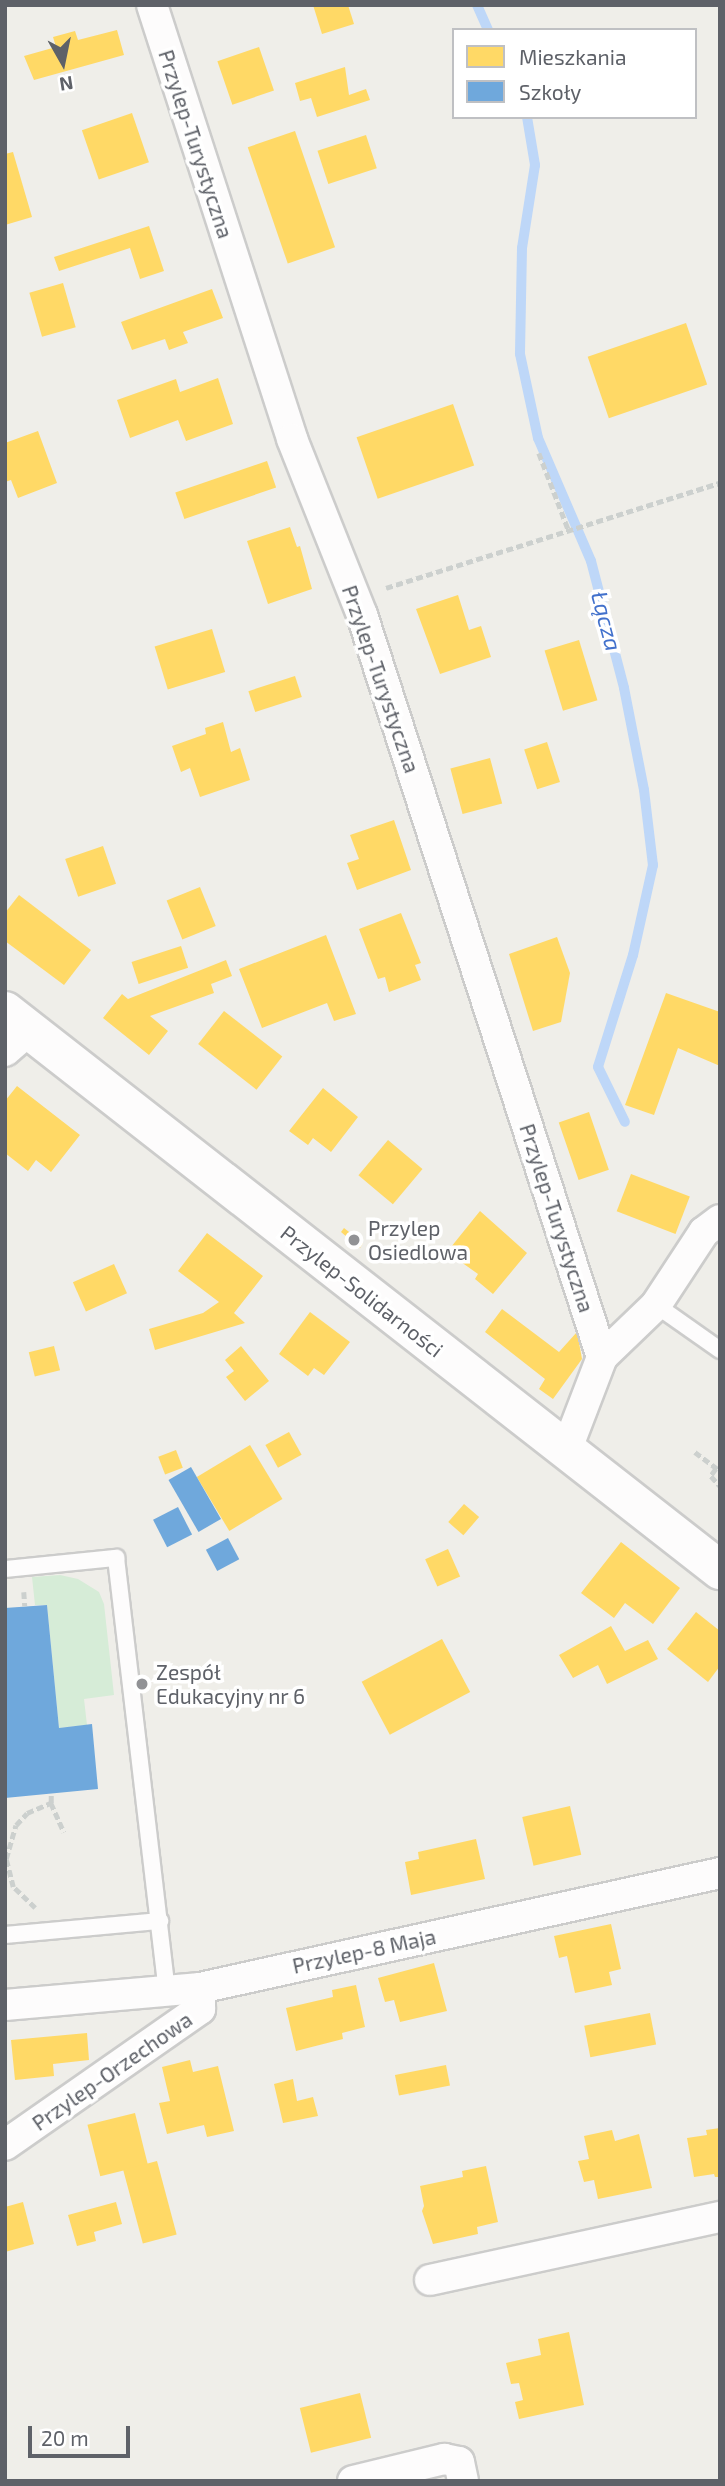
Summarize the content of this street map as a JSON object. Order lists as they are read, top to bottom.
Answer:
{
  "streets": {
    "main road": ["Przylep-Solidarności"],
    "street": ["Przylep-Turystyczna", "Przylep-8 Maja", "Przylep-Orzechowa"]
  },
  "crossings": [
    ["Przylep-8 Maja", "Przylep-Orzechowa"]
  ],
  "water": ["Łącza"],
  "places": ["Przylep Osiedlowa", "Zespół Edukacyjny nr 6"],
  "legend": ["Mieszkania", "Szkoły"],
  "scale_bar": "20 m",
  "north": "bottom"
}
